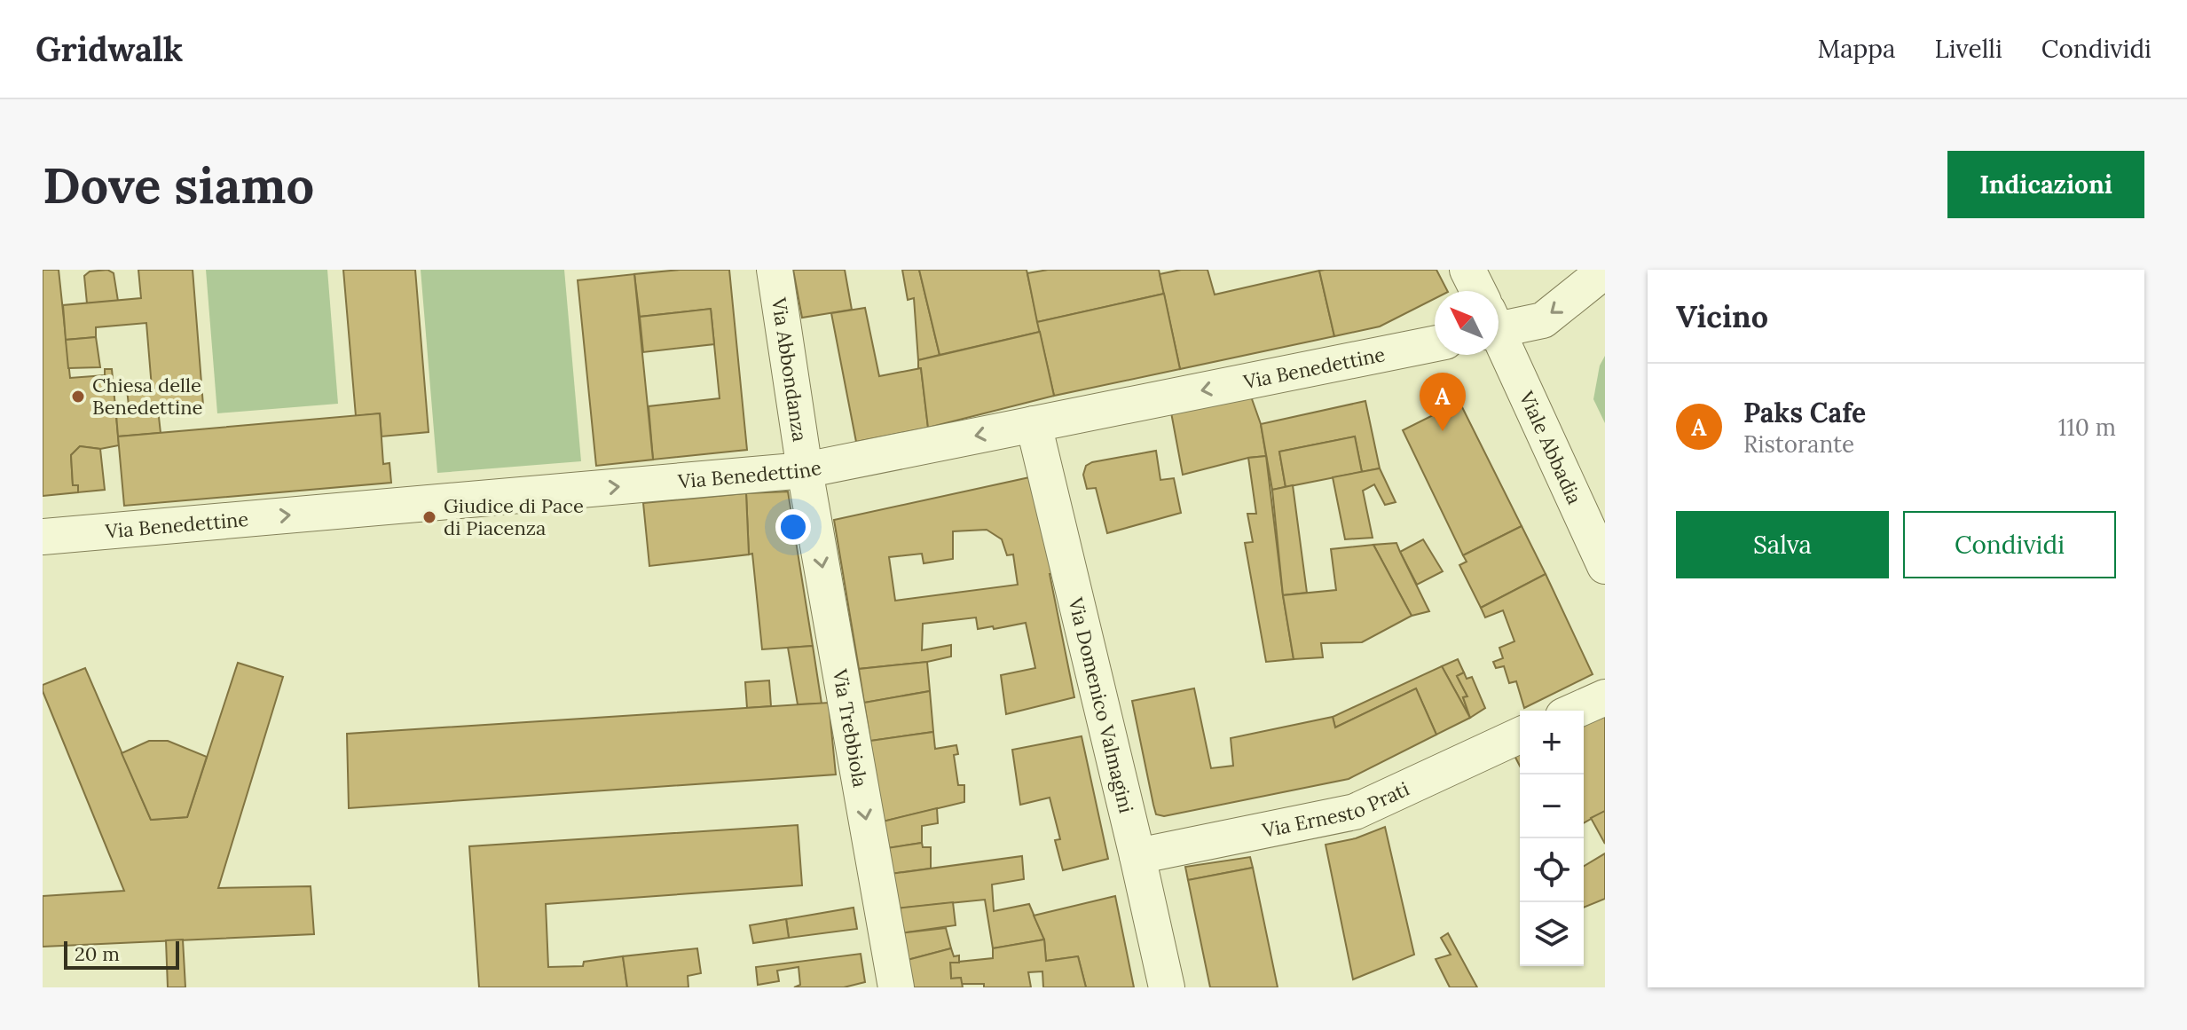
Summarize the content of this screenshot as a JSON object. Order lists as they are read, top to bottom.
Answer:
{
  "streets": {
    "street": [
      "Via Benedettine",
      "Via Abbondanza",
      "Viale Abbadia",
      "Via Domenico Valmagini",
      "Via Trebbiola",
      "Via Ernesto Prati"
    ]
  },
  "crossings": [
    ["Via Benedettine", "Via Abbondanza"],
    ["Via Benedettine", "Via Domenico Valmagini"],
    ["Via Benedettine", "Via Trebbiola"],
    ["Via Abbondanza", "Via Trebbiola"],
    ["Via Domenico Valmagini", "Via Ernesto Prati"]
  ],
  "one_way": ["Via Trebbiola"],
  "places": ["Chiesa delle Benedettine", "Giudice di Pace di Piacenza"],
  "scale_bar": "20 m",
  "north": "top left",
  "page": {
    "header": "Gridwalk",
    "nav": ["Mappa", "Livelli", "Condividi"],
    "buttons": [
      "Indicazioni",
      ["Salva", "Condividi"]
    ],
    "title": "Dove siamo",
    "heading": "Vicino",
    "list": [
      {
        "mark": "A",
        "name": "Paks Cafe",
        "note": "Ristorante",
        "value": "110 m"
      }
    ],
    "pins": "A",
    "map_buttons": ["+", "−"],
    "scale": "20 m"
  }
}
